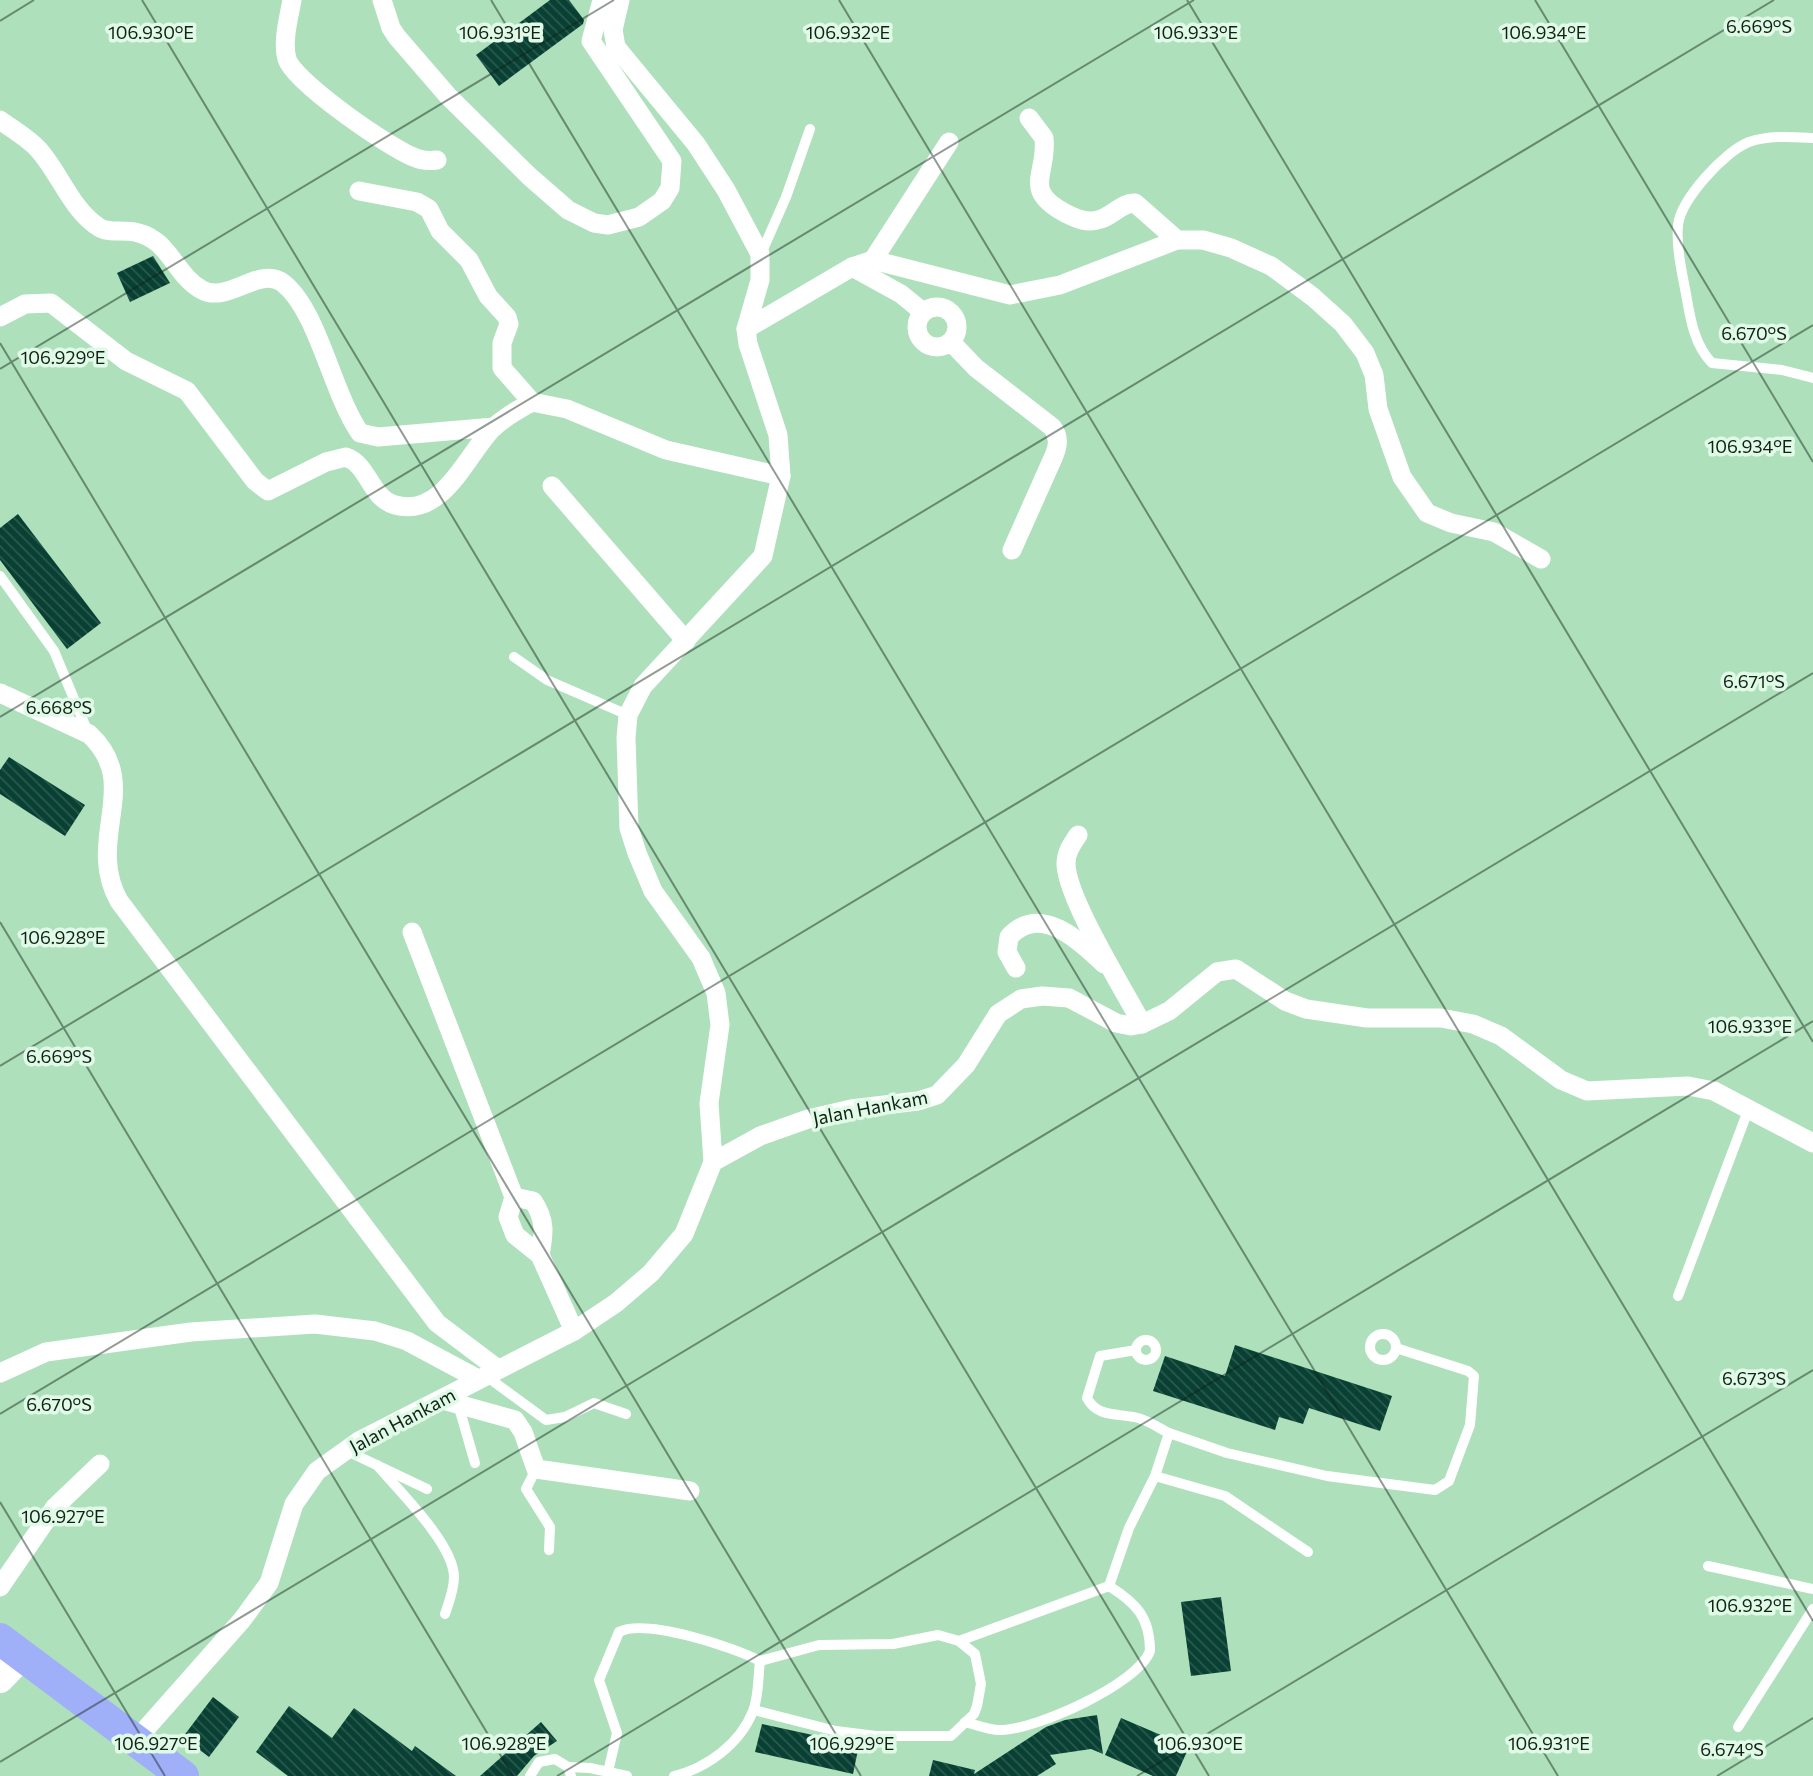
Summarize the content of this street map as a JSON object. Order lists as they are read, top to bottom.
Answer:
{
  "streets": {
    "street": ["Jalan Hankam"]
  },
  "coordinates": [
    "6.669°S",
    "106.930°E",
    "106.931°E",
    "106.932°E",
    "106.933°E",
    "106.934°E",
    "6.670°S",
    "106.929°E",
    "6.671°S",
    "6.668°S",
    "106.928°E",
    "6.673°S",
    "106.927°E",
    "6.674°S"
  ]
}
